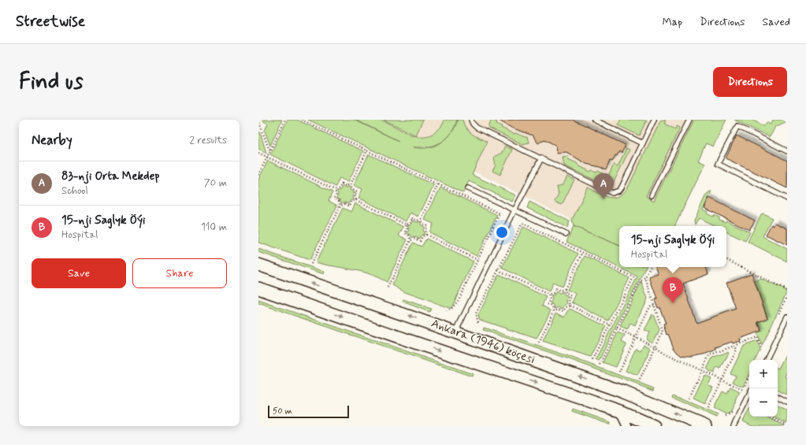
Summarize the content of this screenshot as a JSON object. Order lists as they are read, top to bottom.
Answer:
{
  "streets": {
    "main road": ["Ankara (1946) köçesi"]
  },
  "scale_bar": "50 m",
  "page": {
    "header": "Streetwise",
    "nav": ["Map", "Directions", "Saved"],
    "buttons": [
      "Directions",
      ["Save", "Share"]
    ],
    "title": "Find us",
    "heading": ["Nearby", "2 results"],
    "list": [
      {
        "mark": "A",
        "name": "83-nji Orta Mekdep",
        "note": "School",
        "value": "70 m"
      },
      {
        "mark": "B",
        "name": "15-nji Saglyk Öýi",
        "note": "Hospital",
        "value": "110 m"
      }
    ],
    "pins": ["A", "B"],
    "popup": ["15-nji Saglyk Öýi", "Hospital"],
    "map_buttons": ["+", "−"],
    "scale": "50 m"
  }
}
